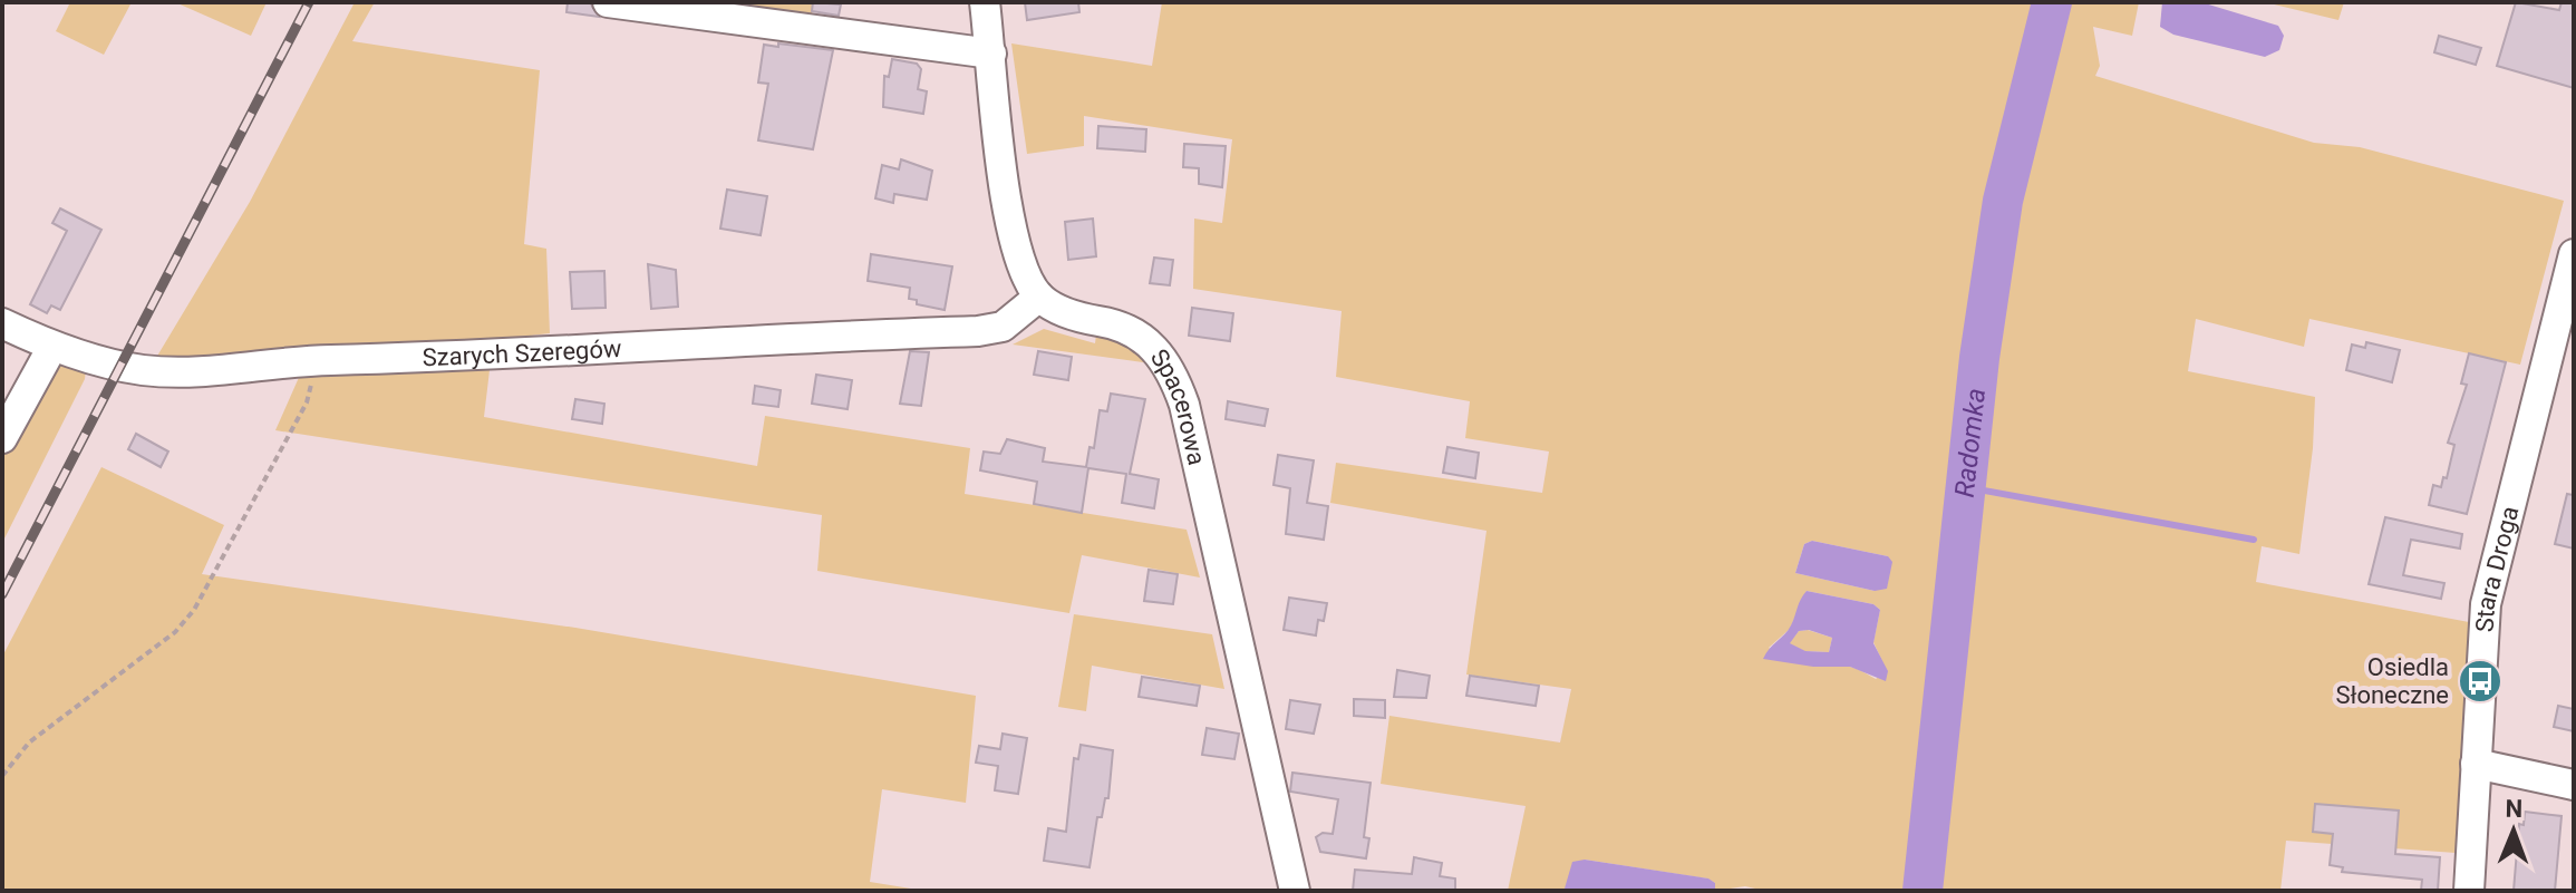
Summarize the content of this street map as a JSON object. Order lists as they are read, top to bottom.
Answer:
{
  "streets": {
    "street": ["Szarych Szeregów", "Spacerowa", "Stara Droga"]
  },
  "crossings": [
    ["Szarych Szeregów", "Spacerowa"]
  ],
  "water": ["Radomka"],
  "places": {
    "bus stop": ["Osiedla Słoneczne"]
  },
  "north": "top"
}
